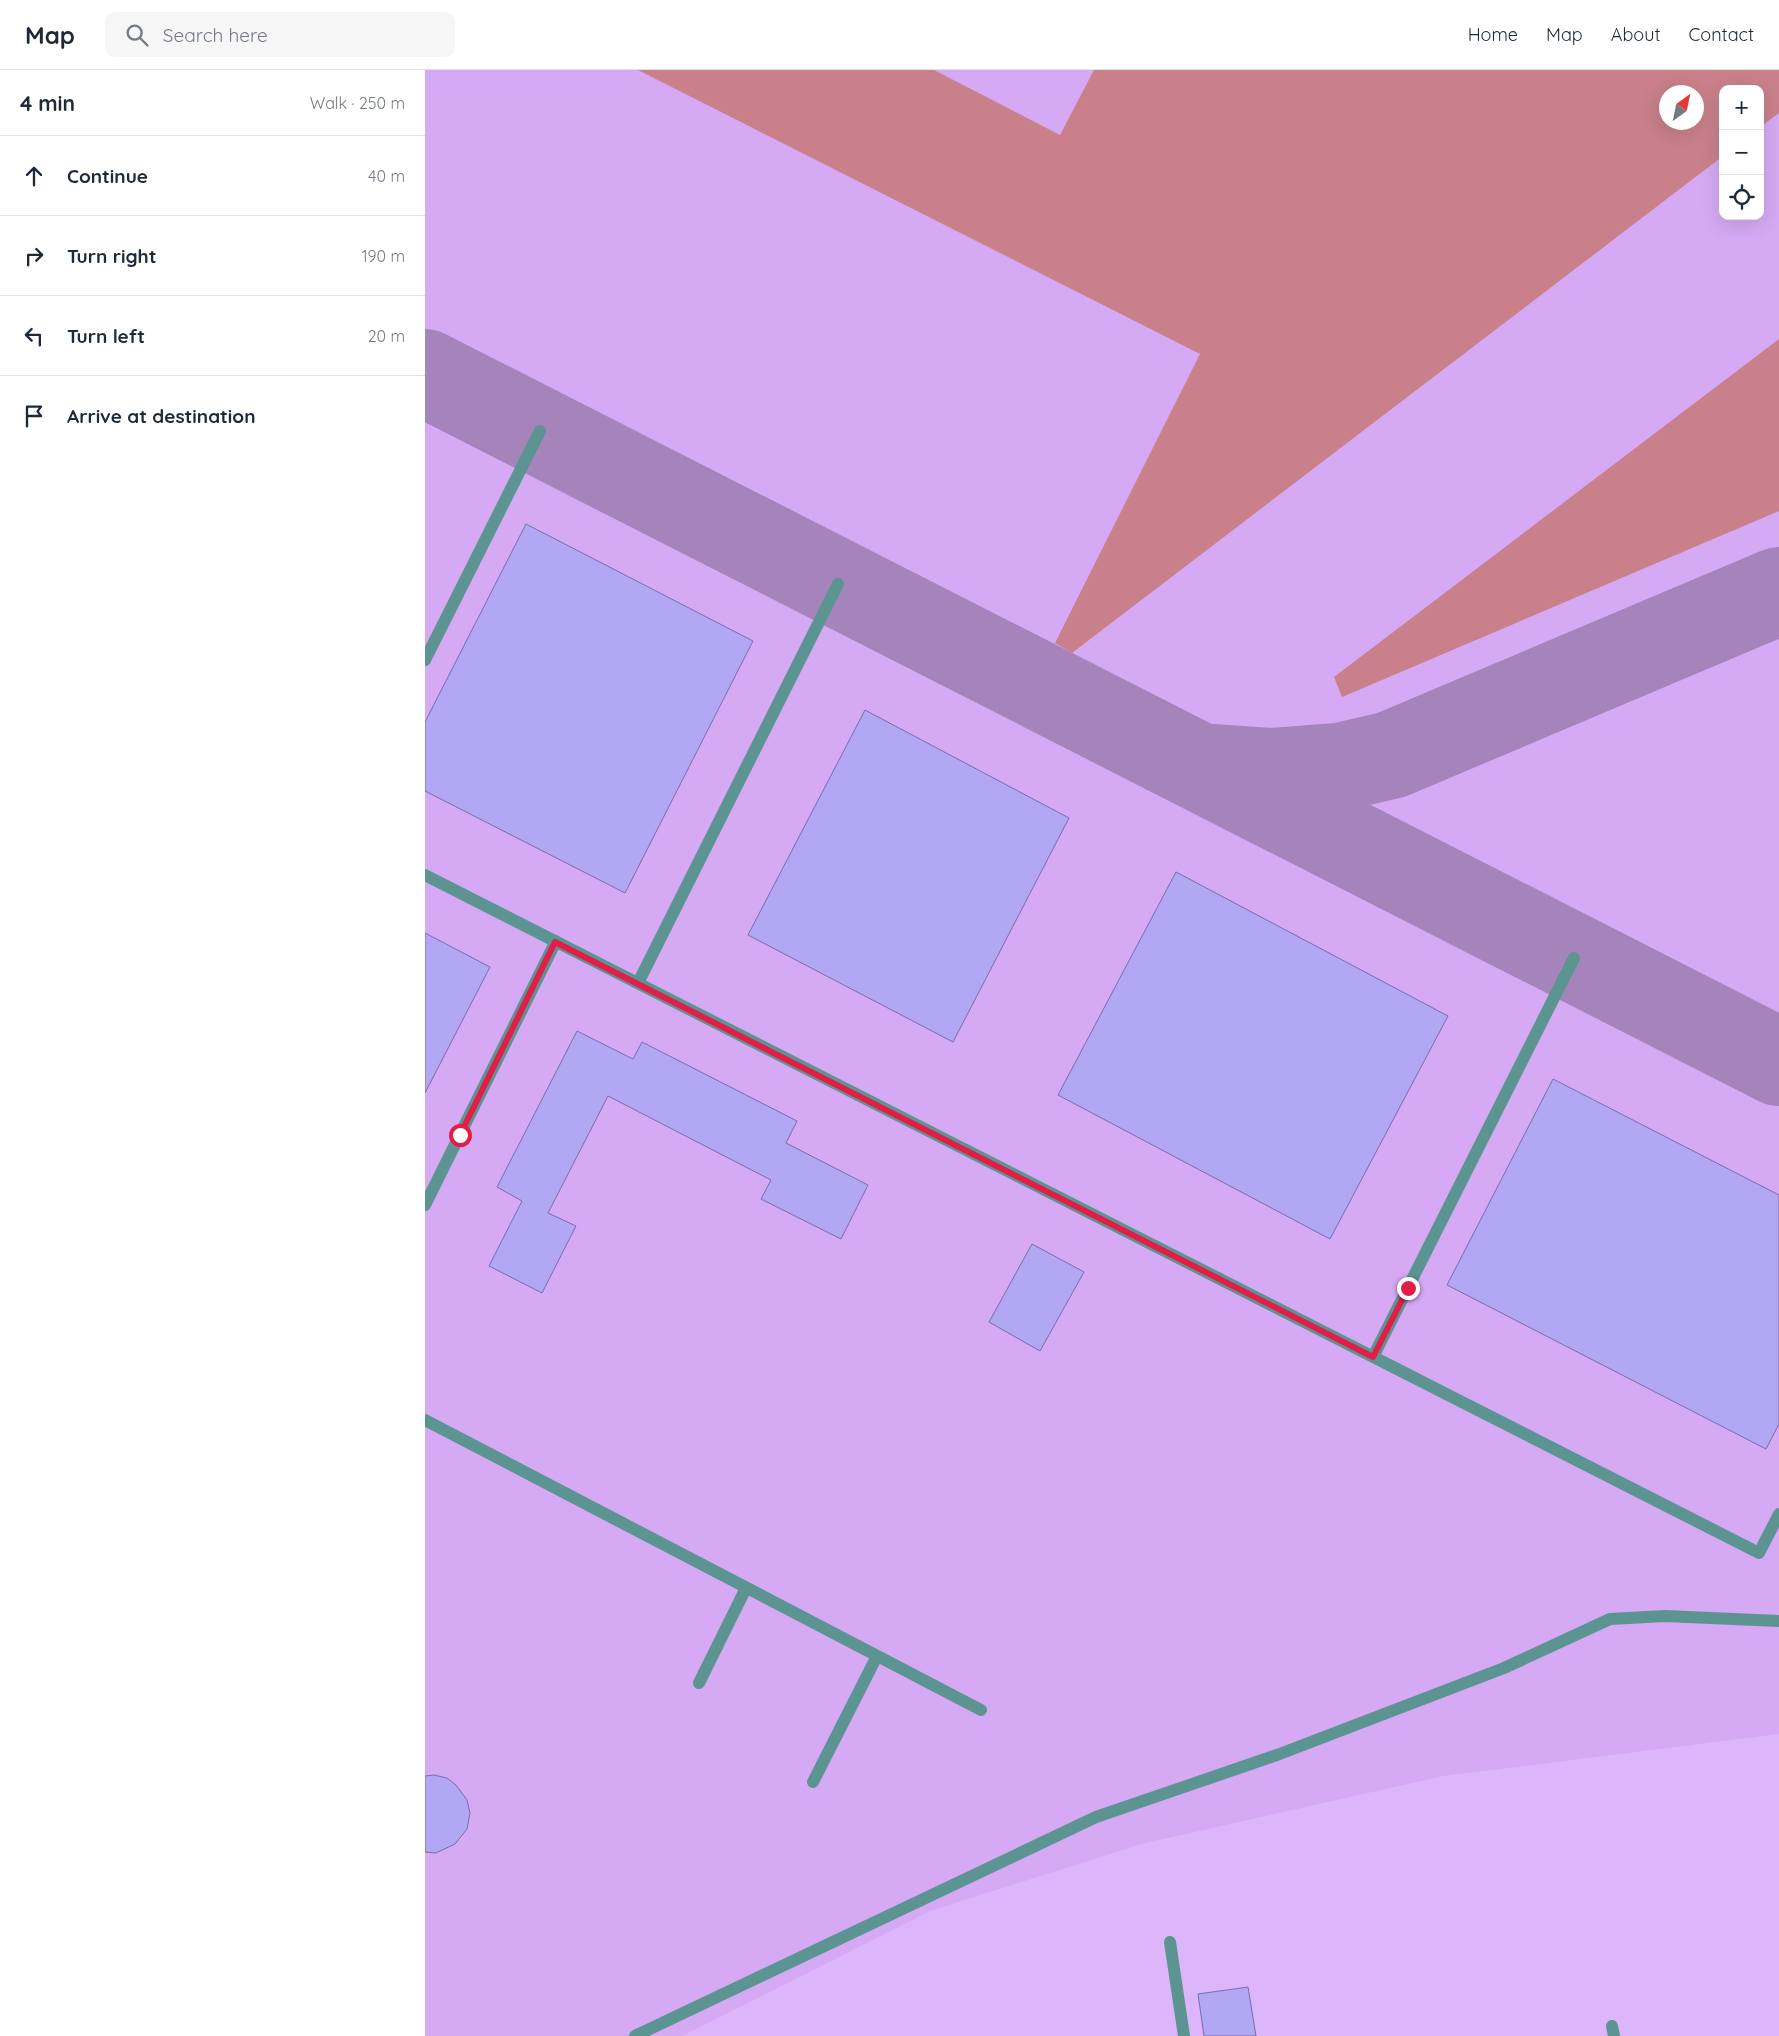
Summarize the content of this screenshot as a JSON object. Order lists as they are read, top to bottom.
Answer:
{
  "north": "top right",
  "page": {
    "header": "Map",
    "search": "Search here",
    "nav": [
      "Home",
      "Map",
      "About",
      "Contact"
    ],
    "heading": ["4 min", "Walk · 250 m"],
    "map_buttons": ["+", "−"],
    "list": [
      ["Continue", "40 m"],
      ["Turn right", "190 m"],
      ["Turn left", "20 m"],
      "Arrive at destination"
    ]
  }
}
